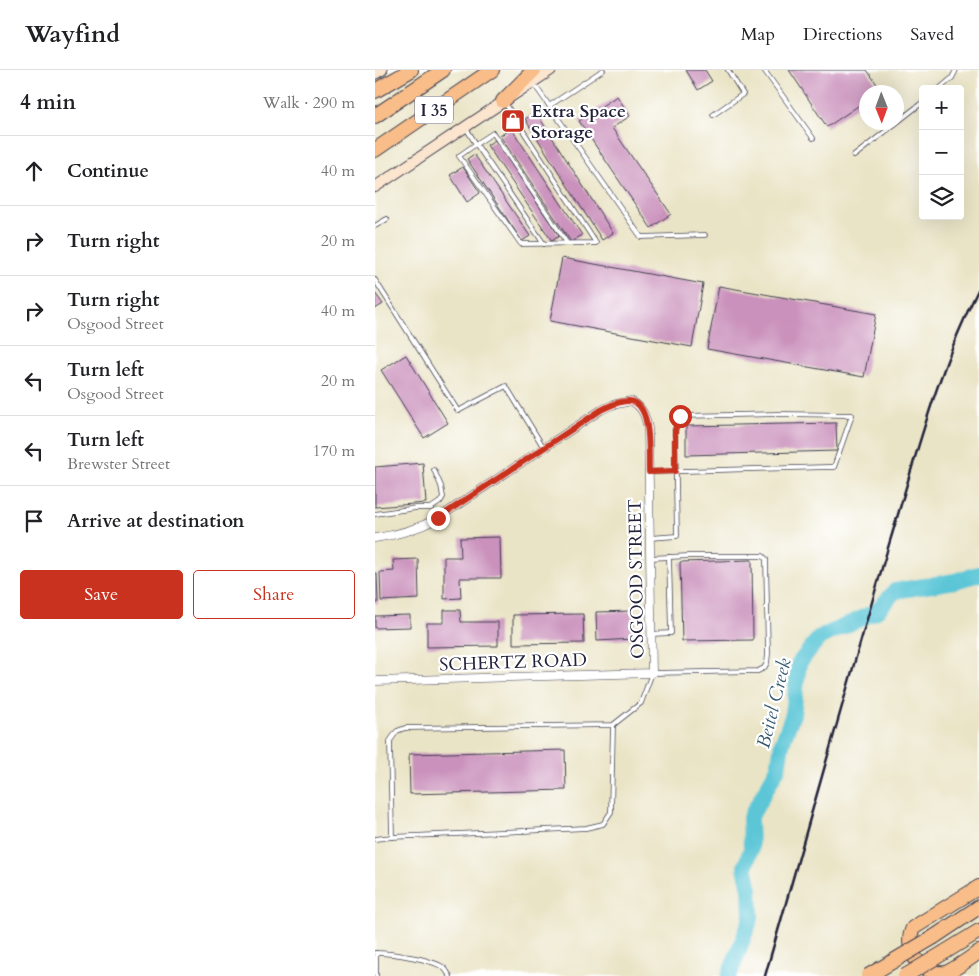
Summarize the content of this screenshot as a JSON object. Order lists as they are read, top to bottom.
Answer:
{
  "streets": {
    "highway": ["I 35"],
    "street": ["OSGOOD STREET", "SCHERTZ ROAD"]
  },
  "crossings": [
    ["OSGOOD STREET", "SCHERTZ ROAD"]
  ],
  "water": ["Beitel Creek"],
  "places": {
    "shop": ["Extra Space Storage"]
  },
  "north": "bottom",
  "page": {
    "header": "Wayfind",
    "nav": ["Map", "Directions", "Saved"],
    "heading": ["4 min", "Walk · 290 m"],
    "map_buttons": ["+", "−"],
    "list": [
      ["Continue", "40 m"],
      ["Turn right", "20 m"],
      ["Turn right", "Osgood Street", "40 m"],
      ["Turn left", "Osgood Street", "20 m"],
      ["Turn left", "Brewster Street", "170 m"],
      "Arrive at destination"
    ],
    "buttons": ["Save", "Share"]
  }
}
